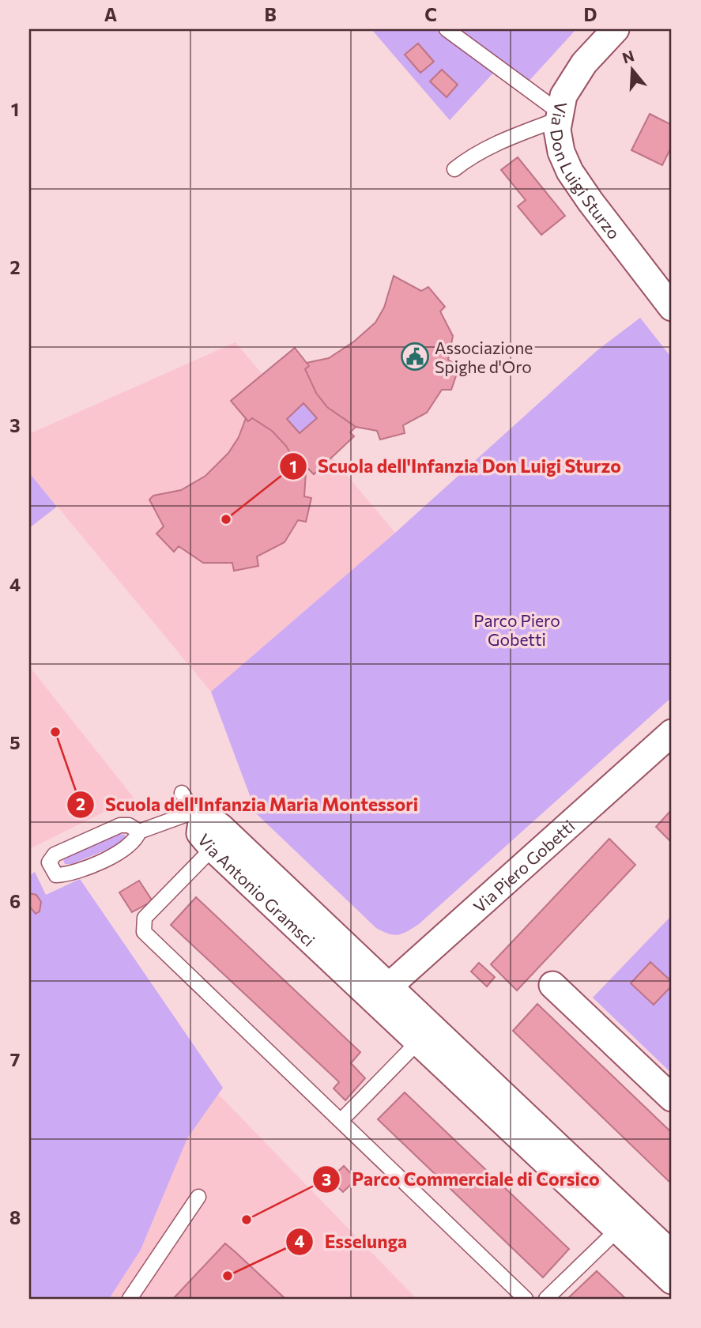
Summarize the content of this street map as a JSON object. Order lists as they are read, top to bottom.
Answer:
{
  "streets": {
    "street": ["Via Don Luigi Sturzo", "Via Piero Gobetti", "Via Antonio Gramsci"]
  },
  "crossings": [
    ["Via Piero Gobetti", "Via Antonio Gramsci"]
  ],
  "parks": ["Parco Piero Gobetti"],
  "places": {
    "public building": ["Associazione Spighe d'Oro"],
    "other": [
      "Scuola dell'Infanzia Don Luigi Sturzo",
      "Scuola dell'Infanzia Maria Montessori",
      "Parco Commerciale di Corsico",
      "Esselunga"
    ]
  },
  "north": "top",
  "grid": {
    "columns": [
      "A",
      "B",
      "C",
      "D"
    ],
    "rows": [
      "1",
      "2",
      "3",
      "4",
      "5",
      "6",
      "7",
      "8"
    ]
  }
}
